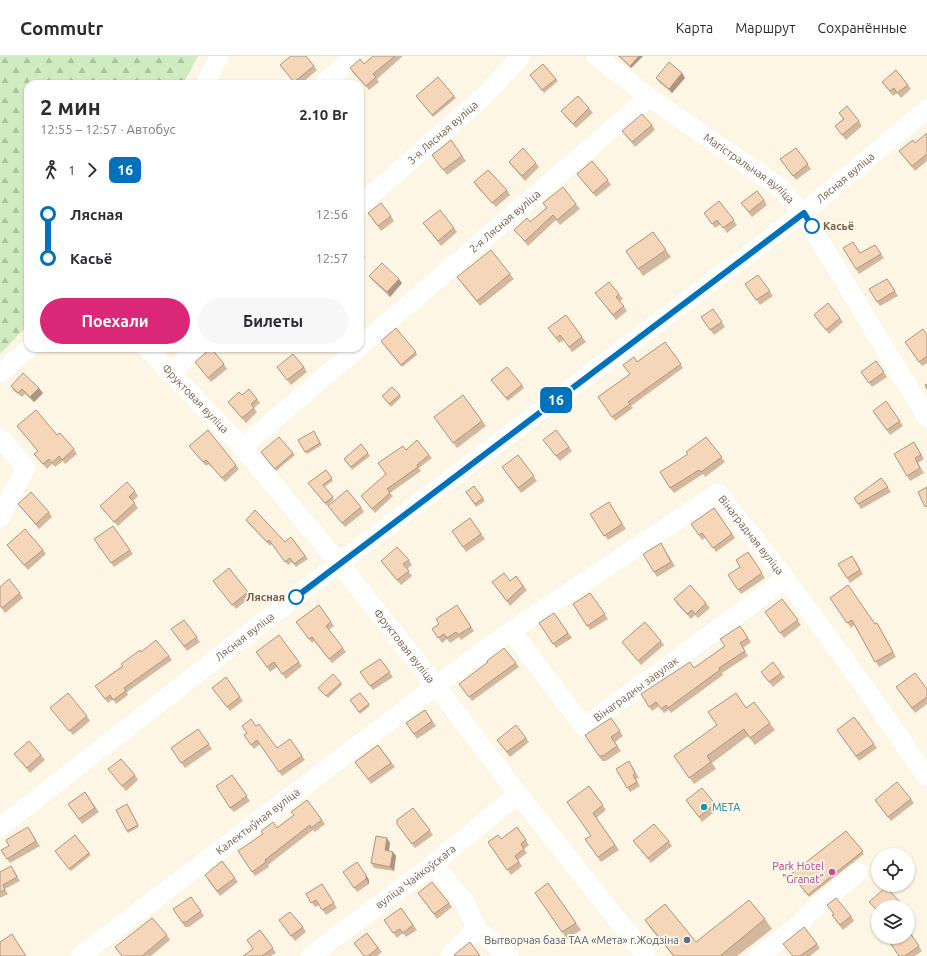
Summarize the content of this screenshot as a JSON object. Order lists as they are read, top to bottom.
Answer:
{
  "streets": {
    "street": [
      "3-я Лясная вуліца",
      "Магістральная вуліца",
      "Лясная вуліца",
      "2-я Лясная вуліца",
      "Фруктовая вуліца",
      "Вінаградная вуліца",
      "Вінаградны завулак",
      "Калектыўная вуліца",
      "вуліца Чайкоўскага"
    ]
  },
  "crossings": [
    ["Магістральная вуліца", "Лясная вуліца"],
    ["Магістральная вуліца", "2-я Лясная вуліца"],
    ["Лясная вуліца", "Фруктовая вуліца"],
    ["Фруктовая вуліца", "Вінаградная вуліца"],
    ["Фруктовая вуліца", "Калектыўная вуліца"],
    ["Фруктовая вуліца", "вуліца Чайкоўскага"],
    ["Вінаградная вуліца", "Вінаградны завулак"],
    ["Вінаградная вуліца", "Калектыўная вуліца"]
  ],
  "places": [
    "Касьё",
    "Лясная",
    "МЕТА",
    "Park Hotel \"Granat\"",
    "Вытворчая база ТАА «Мета» г.Жодзіна"
  ],
  "lines": ["bus line 16"],
  "page": {
    "header": "Commutr",
    "nav": ["Карта", "Маршрут", "Сохранённые"],
    "on_map": "16",
    "heading": ["2 мин", "12:55 – 12:57 · Автобус", "2.10 Br"],
    "legs": ["1", "16"],
    "list": [
      {
        "name": "Лясная",
        "value": "12:56"
      },
      {
        "name": "Касьё",
        "value": "12:57"
      }
    ],
    "buttons": ["Поехали", "Билеты"]
  }
}
